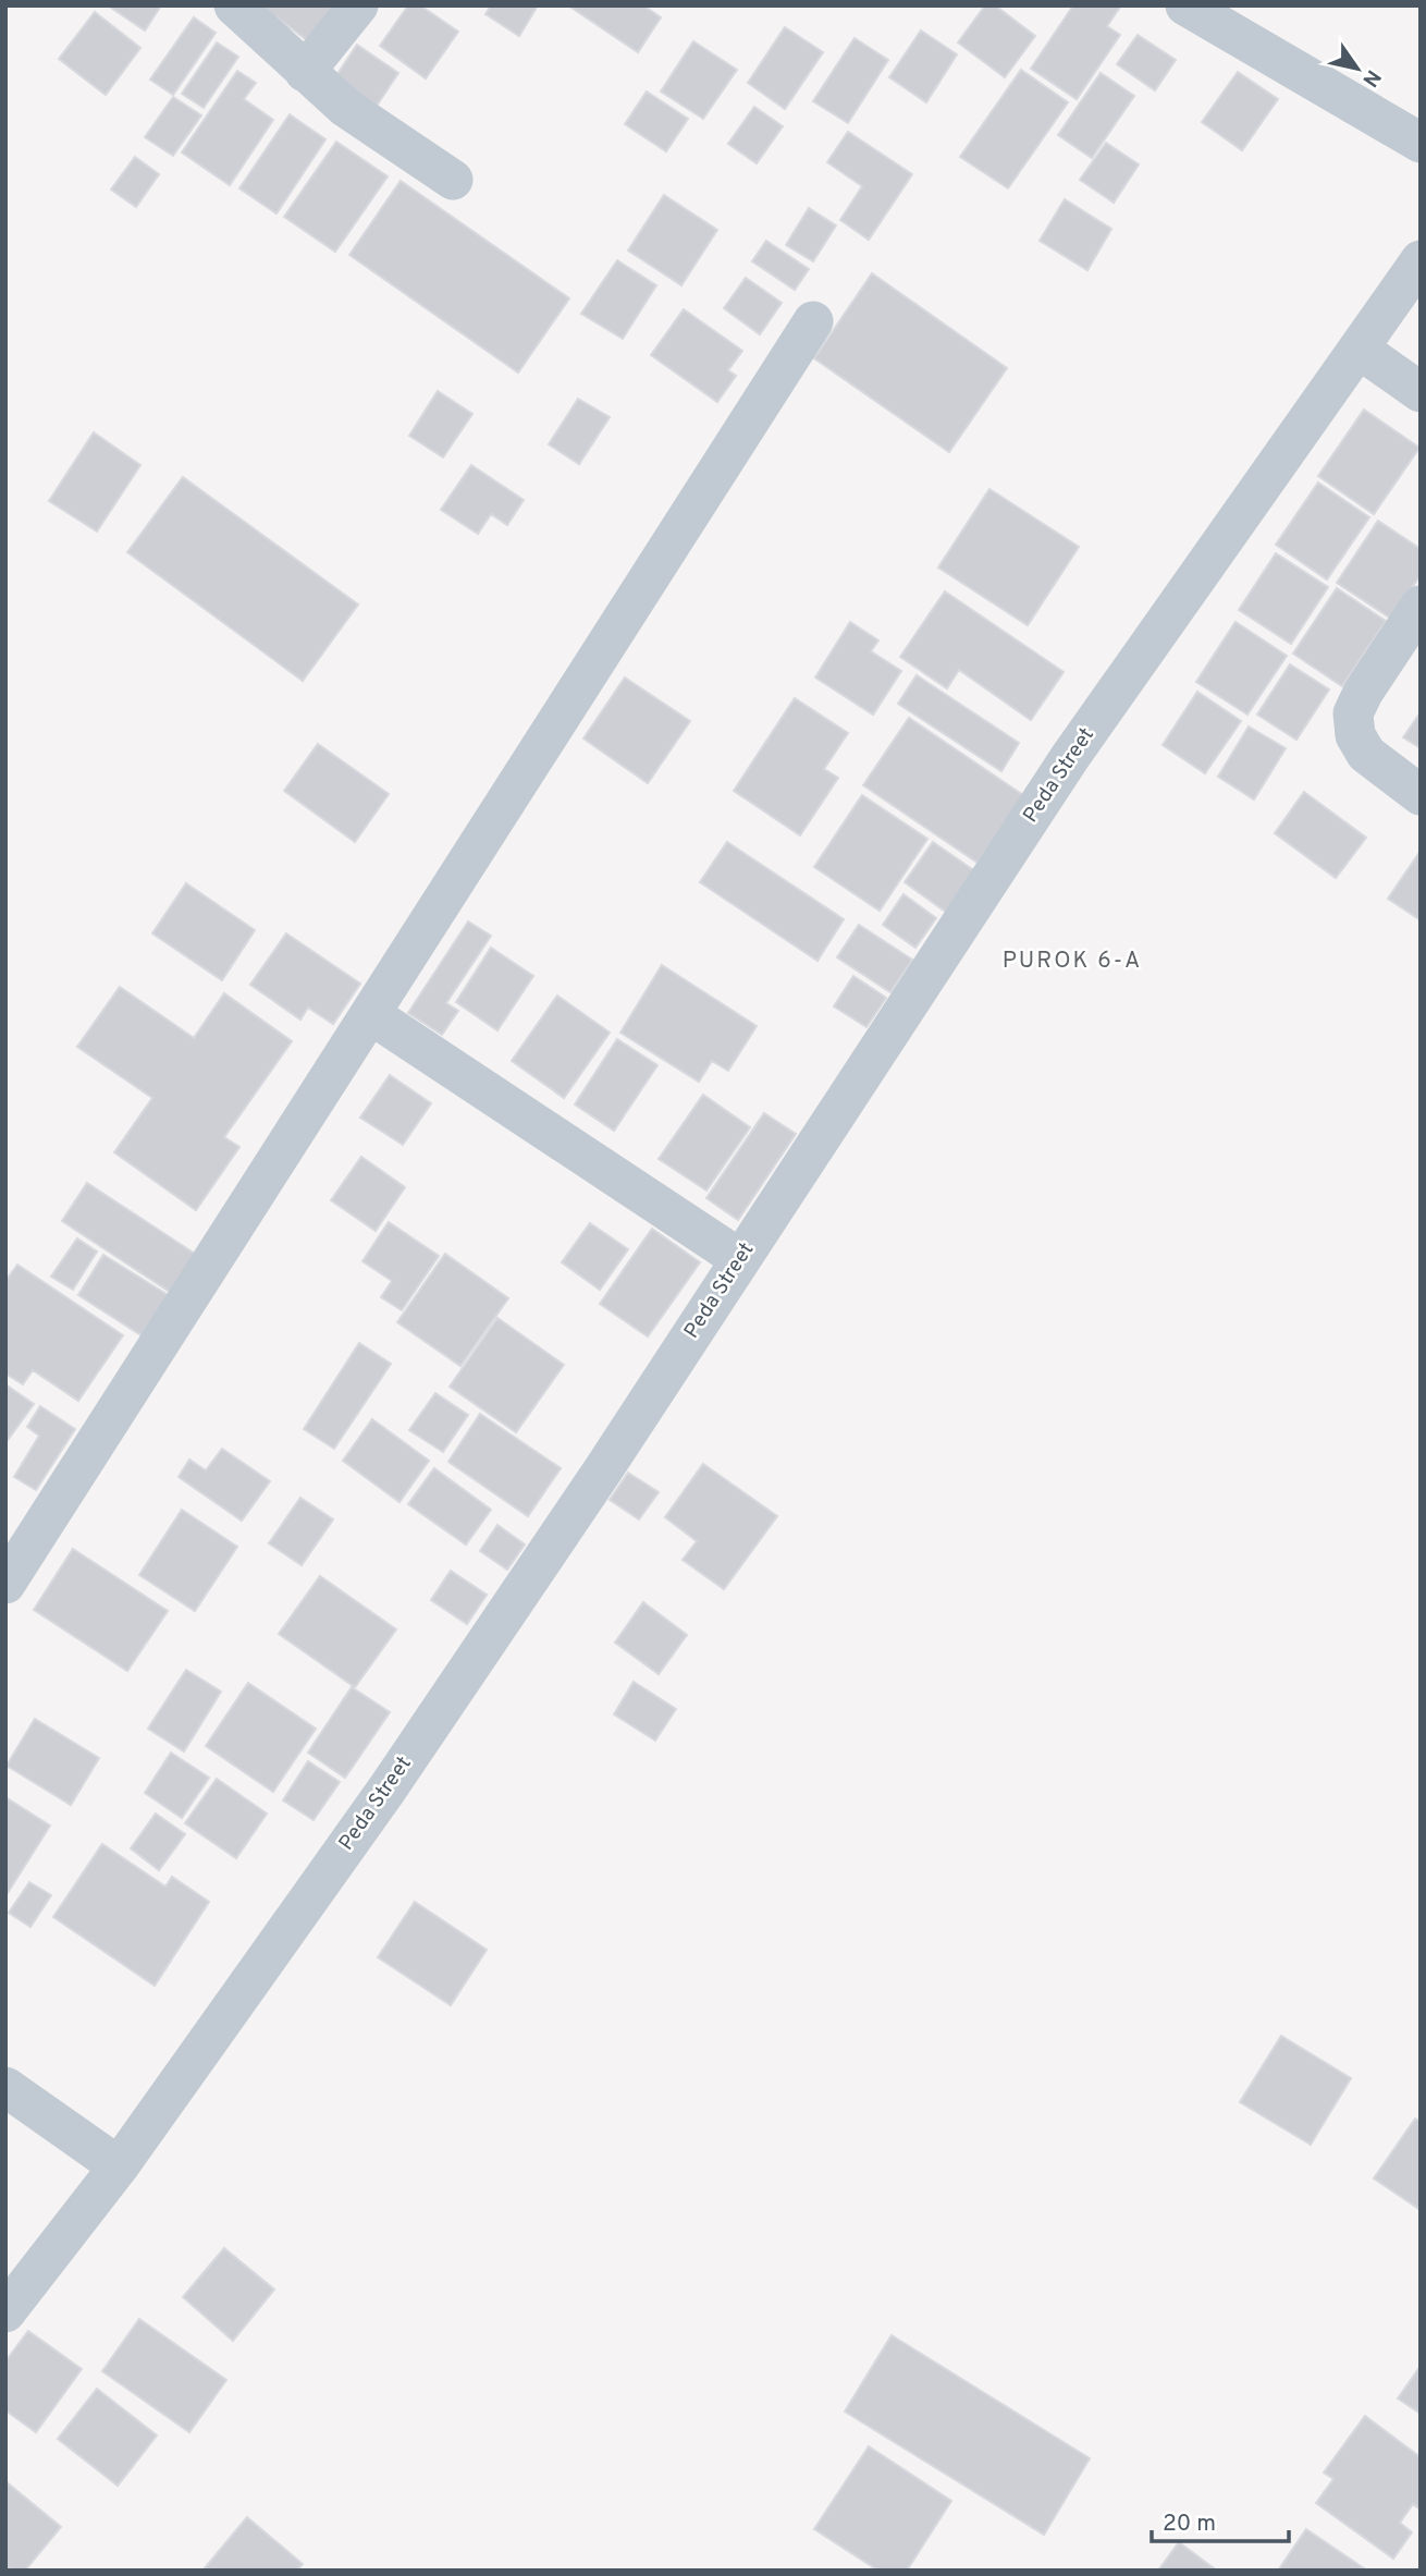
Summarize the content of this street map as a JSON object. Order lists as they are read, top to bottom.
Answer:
{
  "streets": {
    "street": ["Peda Street"]
  },
  "districts": ["PUROK 6-A"],
  "scale_bar": "20 m",
  "north": "bottom right"
}
